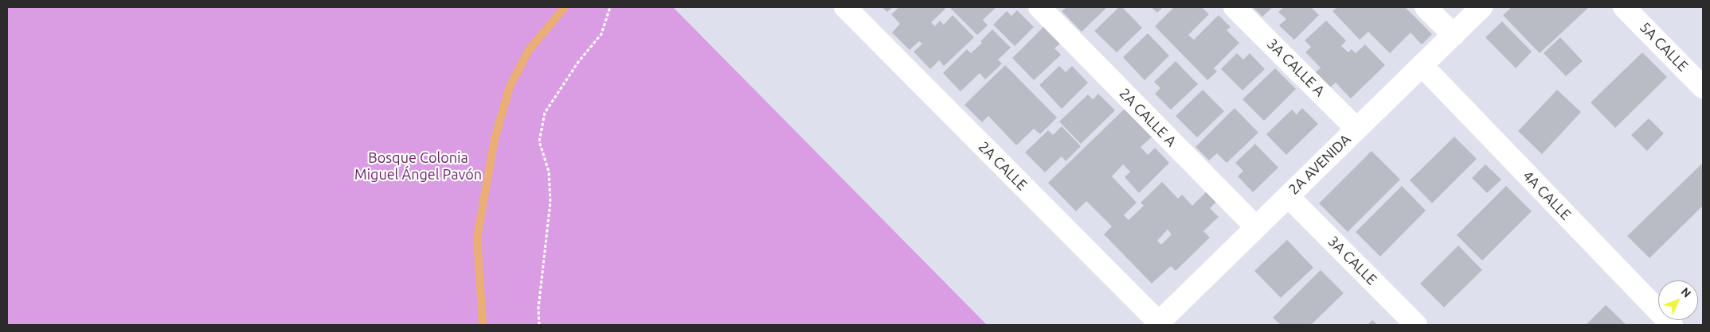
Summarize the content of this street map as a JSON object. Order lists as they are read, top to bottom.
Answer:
{
  "streets": {
    "street": [
      "5A CALLE",
      "3A CALLE A",
      "2A CALLE A",
      "2A AVENIDA",
      "2A CALLE",
      "4A CALLE",
      "3A CALLE"
    ]
  },
  "crossings": [
    ["3A CALLE A", "2A AVENIDA"],
    ["2A CALLE A", "2A AVENIDA"],
    ["2A AVENIDA", "2A CALLE"],
    ["2A AVENIDA", "4A CALLE"],
    ["2A AVENIDA", "3A CALLE"]
  ],
  "parks": ["Bosque Colonia Miguel Ángel Pavón"],
  "north": "top right"
}
